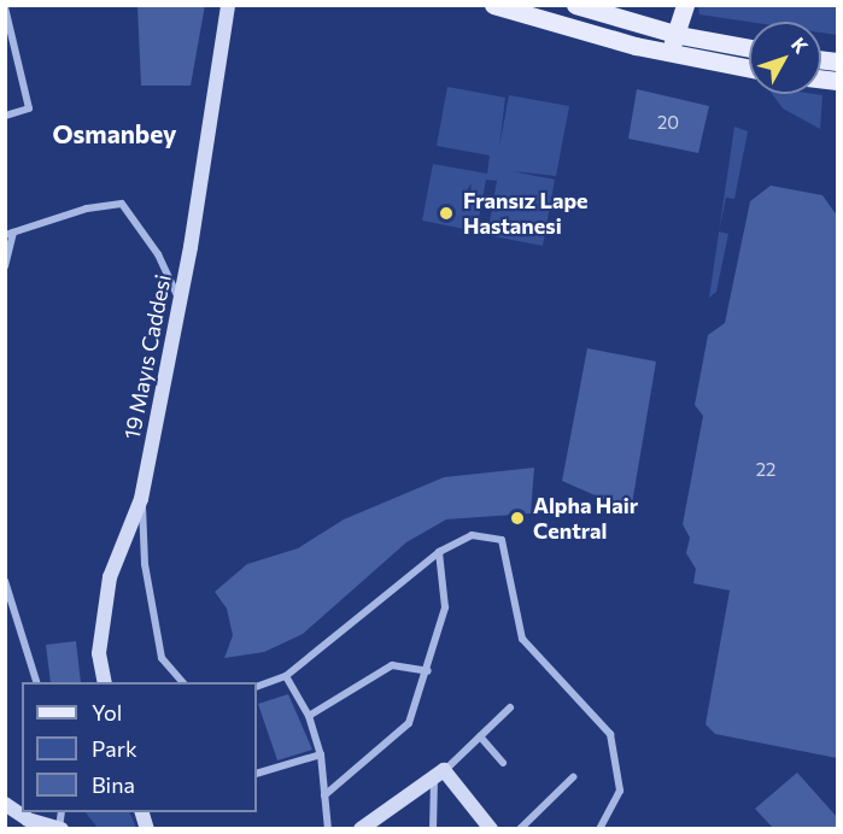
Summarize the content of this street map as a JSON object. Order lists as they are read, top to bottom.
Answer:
{
  "streets": {
    "main road": ["19 Mayıs Caddesi"]
  },
  "districts": ["Osmanbey"],
  "places": ["Fransız Lape Hastanesi", "Alpha Hair Central"],
  "house_numbers": ["20", "22"],
  "legend": ["Yol", "Park", "Bina"],
  "north": "top right"
}
